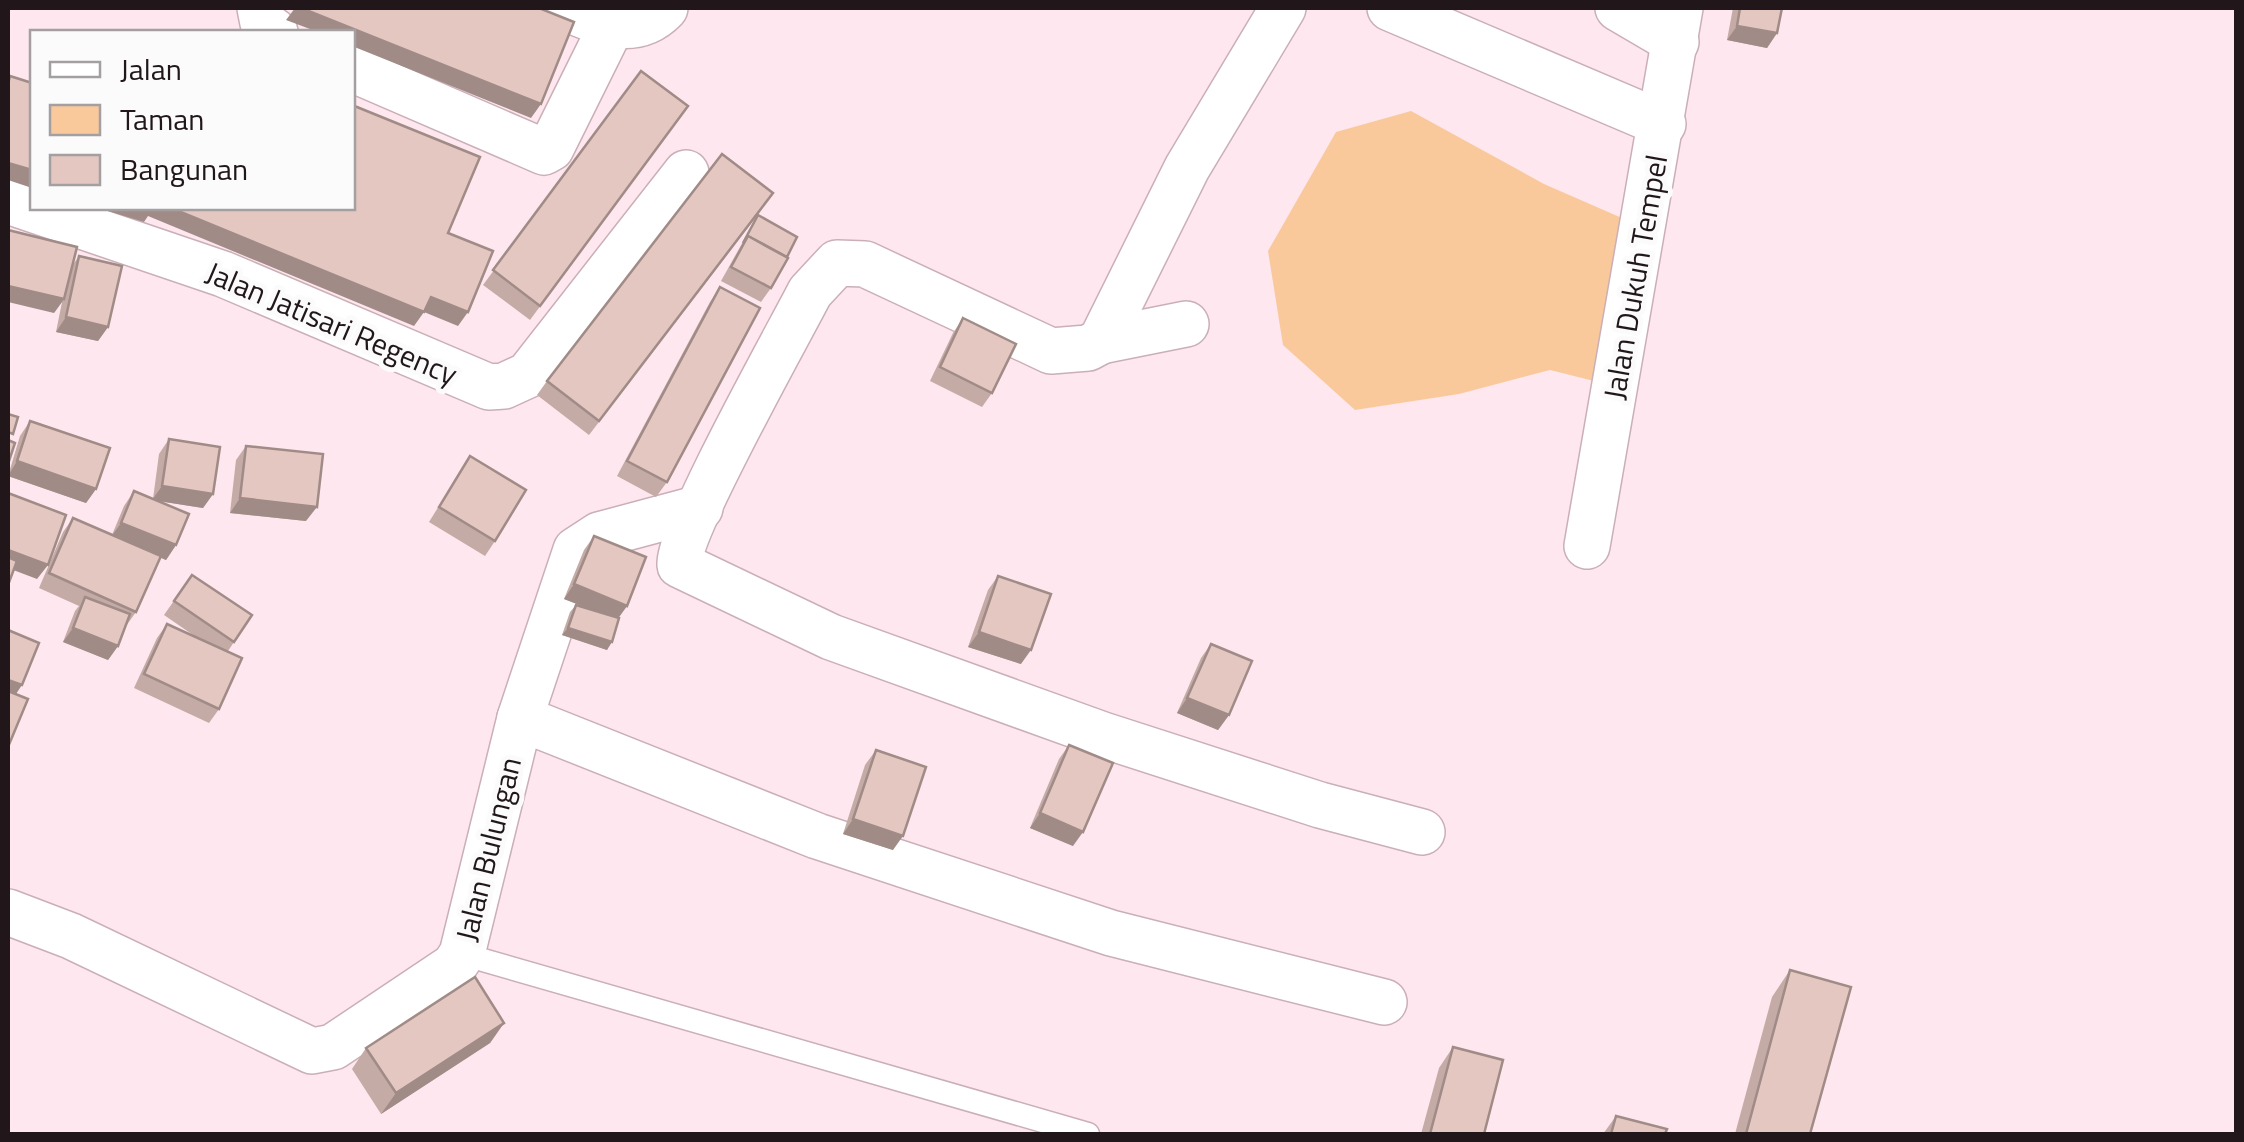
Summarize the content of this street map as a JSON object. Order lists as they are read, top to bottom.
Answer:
{
  "streets": {
    "street": ["Jalan Dukuh Tempel", "Jalan Jatisari Regency", "Jalan Bulungan"]
  },
  "legend": ["Jalan", "Taman", "Bangunan"]
}
